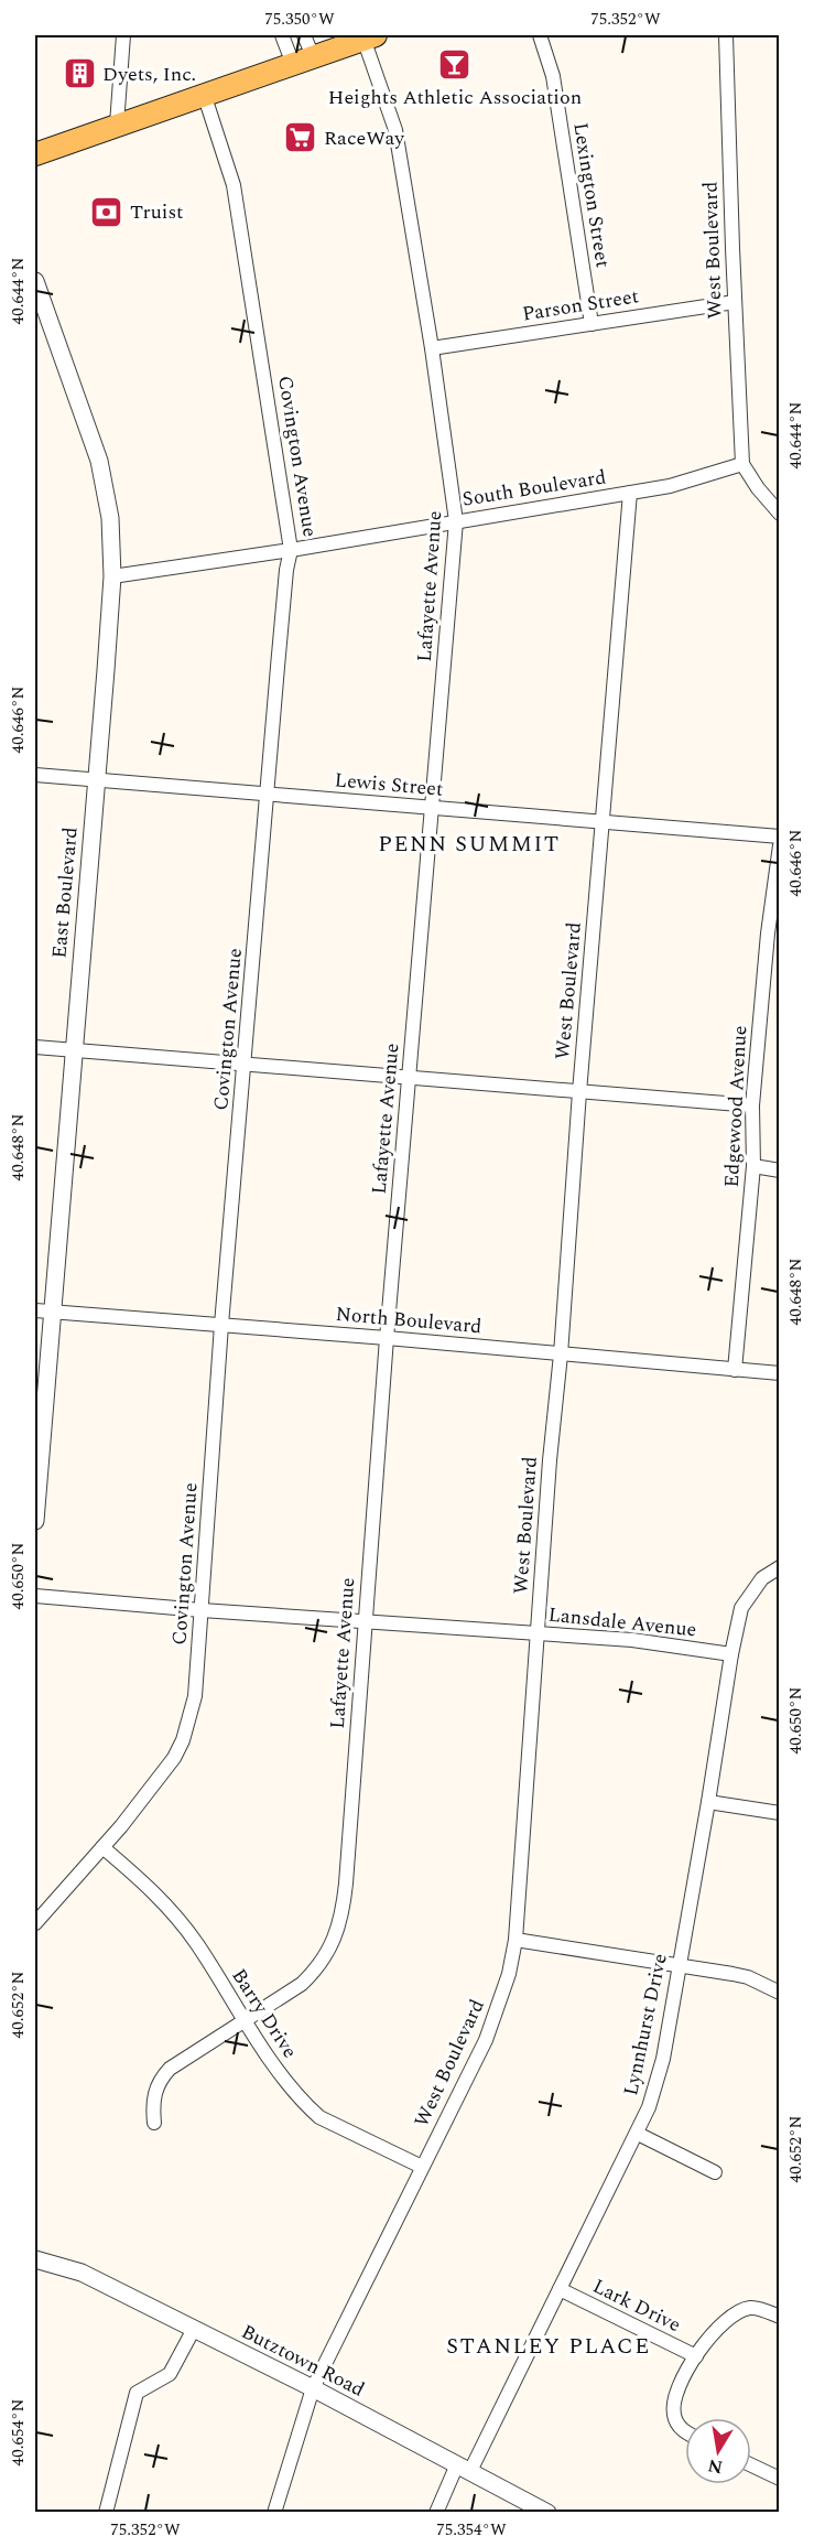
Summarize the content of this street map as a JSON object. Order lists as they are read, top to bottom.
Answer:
{
  "streets": {
    "street": [
      "Lexington Street",
      "West Boulevard",
      "Parson Street",
      "Covington Avenue",
      "South Boulevard",
      "Lafayette Avenue",
      "Lewis Street",
      "East Boulevard",
      "Edgewood Avenue",
      "North Boulevard",
      "Lansdale Avenue",
      "Barry Drive",
      "Lynnhurst Drive",
      "Lark Drive",
      "Butztown Road"
    ]
  },
  "crossings": [
    ["Lexington Street", "Parson Street"],
    ["West Boulevard", "Parson Street"],
    ["West Boulevard", "South Boulevard"],
    ["West Boulevard", "Lewis Street"],
    ["West Boulevard", "North Boulevard"],
    ["West Boulevard", "Lansdale Avenue"],
    ["West Boulevard", "Barry Drive"],
    ["West Boulevard", "Butztown Road"],
    ["Parson Street", "Lafayette Avenue"],
    ["Covington Avenue", "South Boulevard"],
    ["Covington Avenue", "Lewis Street"],
    ["Covington Avenue", "North Boulevard"],
    ["Covington Avenue", "Lansdale Avenue"],
    ["Covington Avenue", "Barry Drive"],
    ["South Boulevard", "Lafayette Avenue"],
    ["South Boulevard", "East Boulevard"],
    ["Lafayette Avenue", "Lewis Street"],
    ["Lafayette Avenue", "North Boulevard"],
    ["Lafayette Avenue", "Lansdale Avenue"],
    ["Lafayette Avenue", "Barry Drive"],
    ["Lewis Street", "East Boulevard"],
    ["East Boulevard", "North Boulevard"],
    ["Edgewood Avenue", "North Boulevard"],
    ["Lansdale Avenue", "Lynnhurst Drive"],
    ["Lynnhurst Drive", "Lark Drive"],
    ["Lynnhurst Drive", "Butztown Road"]
  ],
  "districts": ["PENN SUMMIT", "STANLEY PLACE"],
  "places": {
    "bar": ["Heights Athletic Association"],
    "building": ["Dyets, Inc."],
    "supermarket": ["RaceWay"],
    "bank": ["Truist"]
  },
  "north": "bottom",
  "coordinates": [
    "75.350°W",
    "75.352°W",
    "40.644°N",
    "40.646°N",
    "40.648°N",
    "40.650°N",
    "40.652°N",
    "40.654°N",
    "75.354°W"
  ]
}
